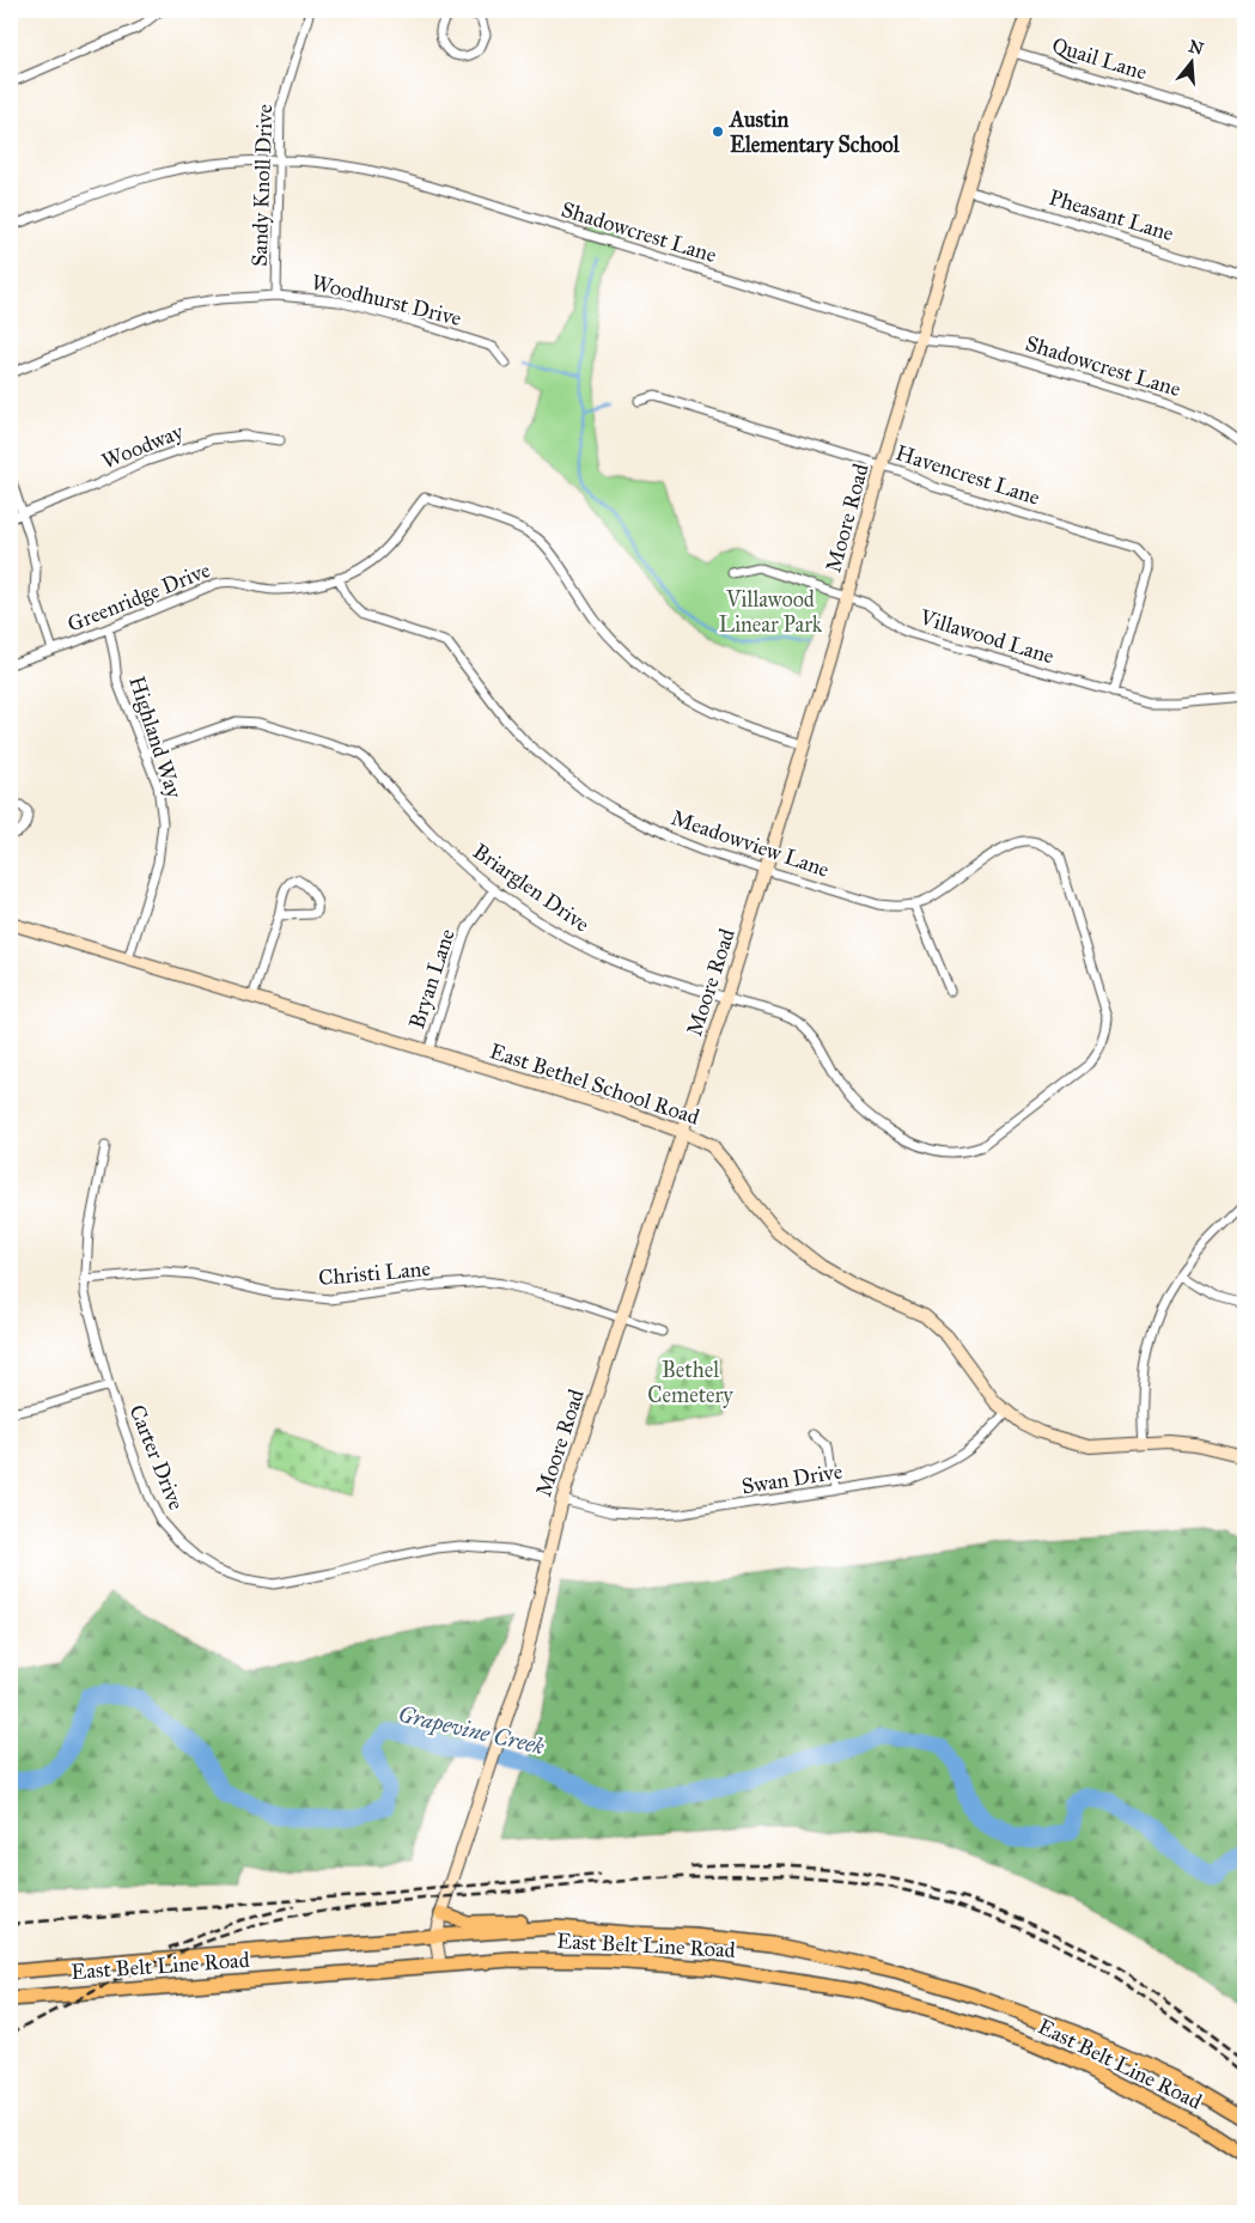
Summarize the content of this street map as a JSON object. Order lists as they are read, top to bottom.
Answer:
{
  "streets": {
    "main road": ["East Belt Line Road"],
    "street": [
      "Quail Lane",
      "Sandy Knoll Drive",
      "Pheasant Lane",
      "Shadowcrest Lane",
      "Woodhurst Drive",
      "Woodway",
      "Havencrest Lane",
      "Moore Road",
      "Greenridge Drive",
      "Villawood Lane",
      "Highland Way",
      "Meadowview Lane",
      "Briarglen Drive",
      "Bryan Lane",
      "East Bethel School Road",
      "Christi Lane",
      "Carter Drive",
      "Swan Drive"
    ]
  },
  "crossings": [
    ["Quail Lane", "Moore Road"],
    ["Sandy Knoll Drive", "Shadowcrest Lane"],
    ["Sandy Knoll Drive", "Woodhurst Drive"],
    ["Pheasant Lane", "Moore Road"],
    ["Shadowcrest Lane", "Moore Road"],
    ["Havencrest Lane", "Moore Road"],
    ["Havencrest Lane", "Villawood Lane"],
    ["Moore Road", "Greenridge Drive"],
    ["Moore Road", "Villawood Lane"],
    ["Moore Road", "Meadowview Lane"],
    ["Moore Road", "Briarglen Drive"],
    ["Moore Road", "East Bethel School Road"],
    ["Moore Road", "Christi Lane"],
    ["Moore Road", "Carter Drive"],
    ["Moore Road", "Swan Drive"],
    ["Moore Road", "East Belt Line Road"],
    ["Greenridge Drive", "Highland Way"],
    ["Greenridge Drive", "Meadowview Lane"],
    ["Highland Way", "Briarglen Drive"],
    ["Highland Way", "East Bethel School Road"],
    ["Meadowview Lane", "Briarglen Drive"],
    ["Briarglen Drive", "Bryan Lane"],
    ["Bryan Lane", "East Bethel School Road"],
    ["East Bethel School Road", "Swan Drive"],
    ["Christi Lane", "Carter Drive"]
  ],
  "water": ["Grapevine Creek"],
  "parks": ["Villawood Linear Park", "Bethel Cemetery"],
  "places": ["Austin Elementary School"],
  "north": "top"
}
